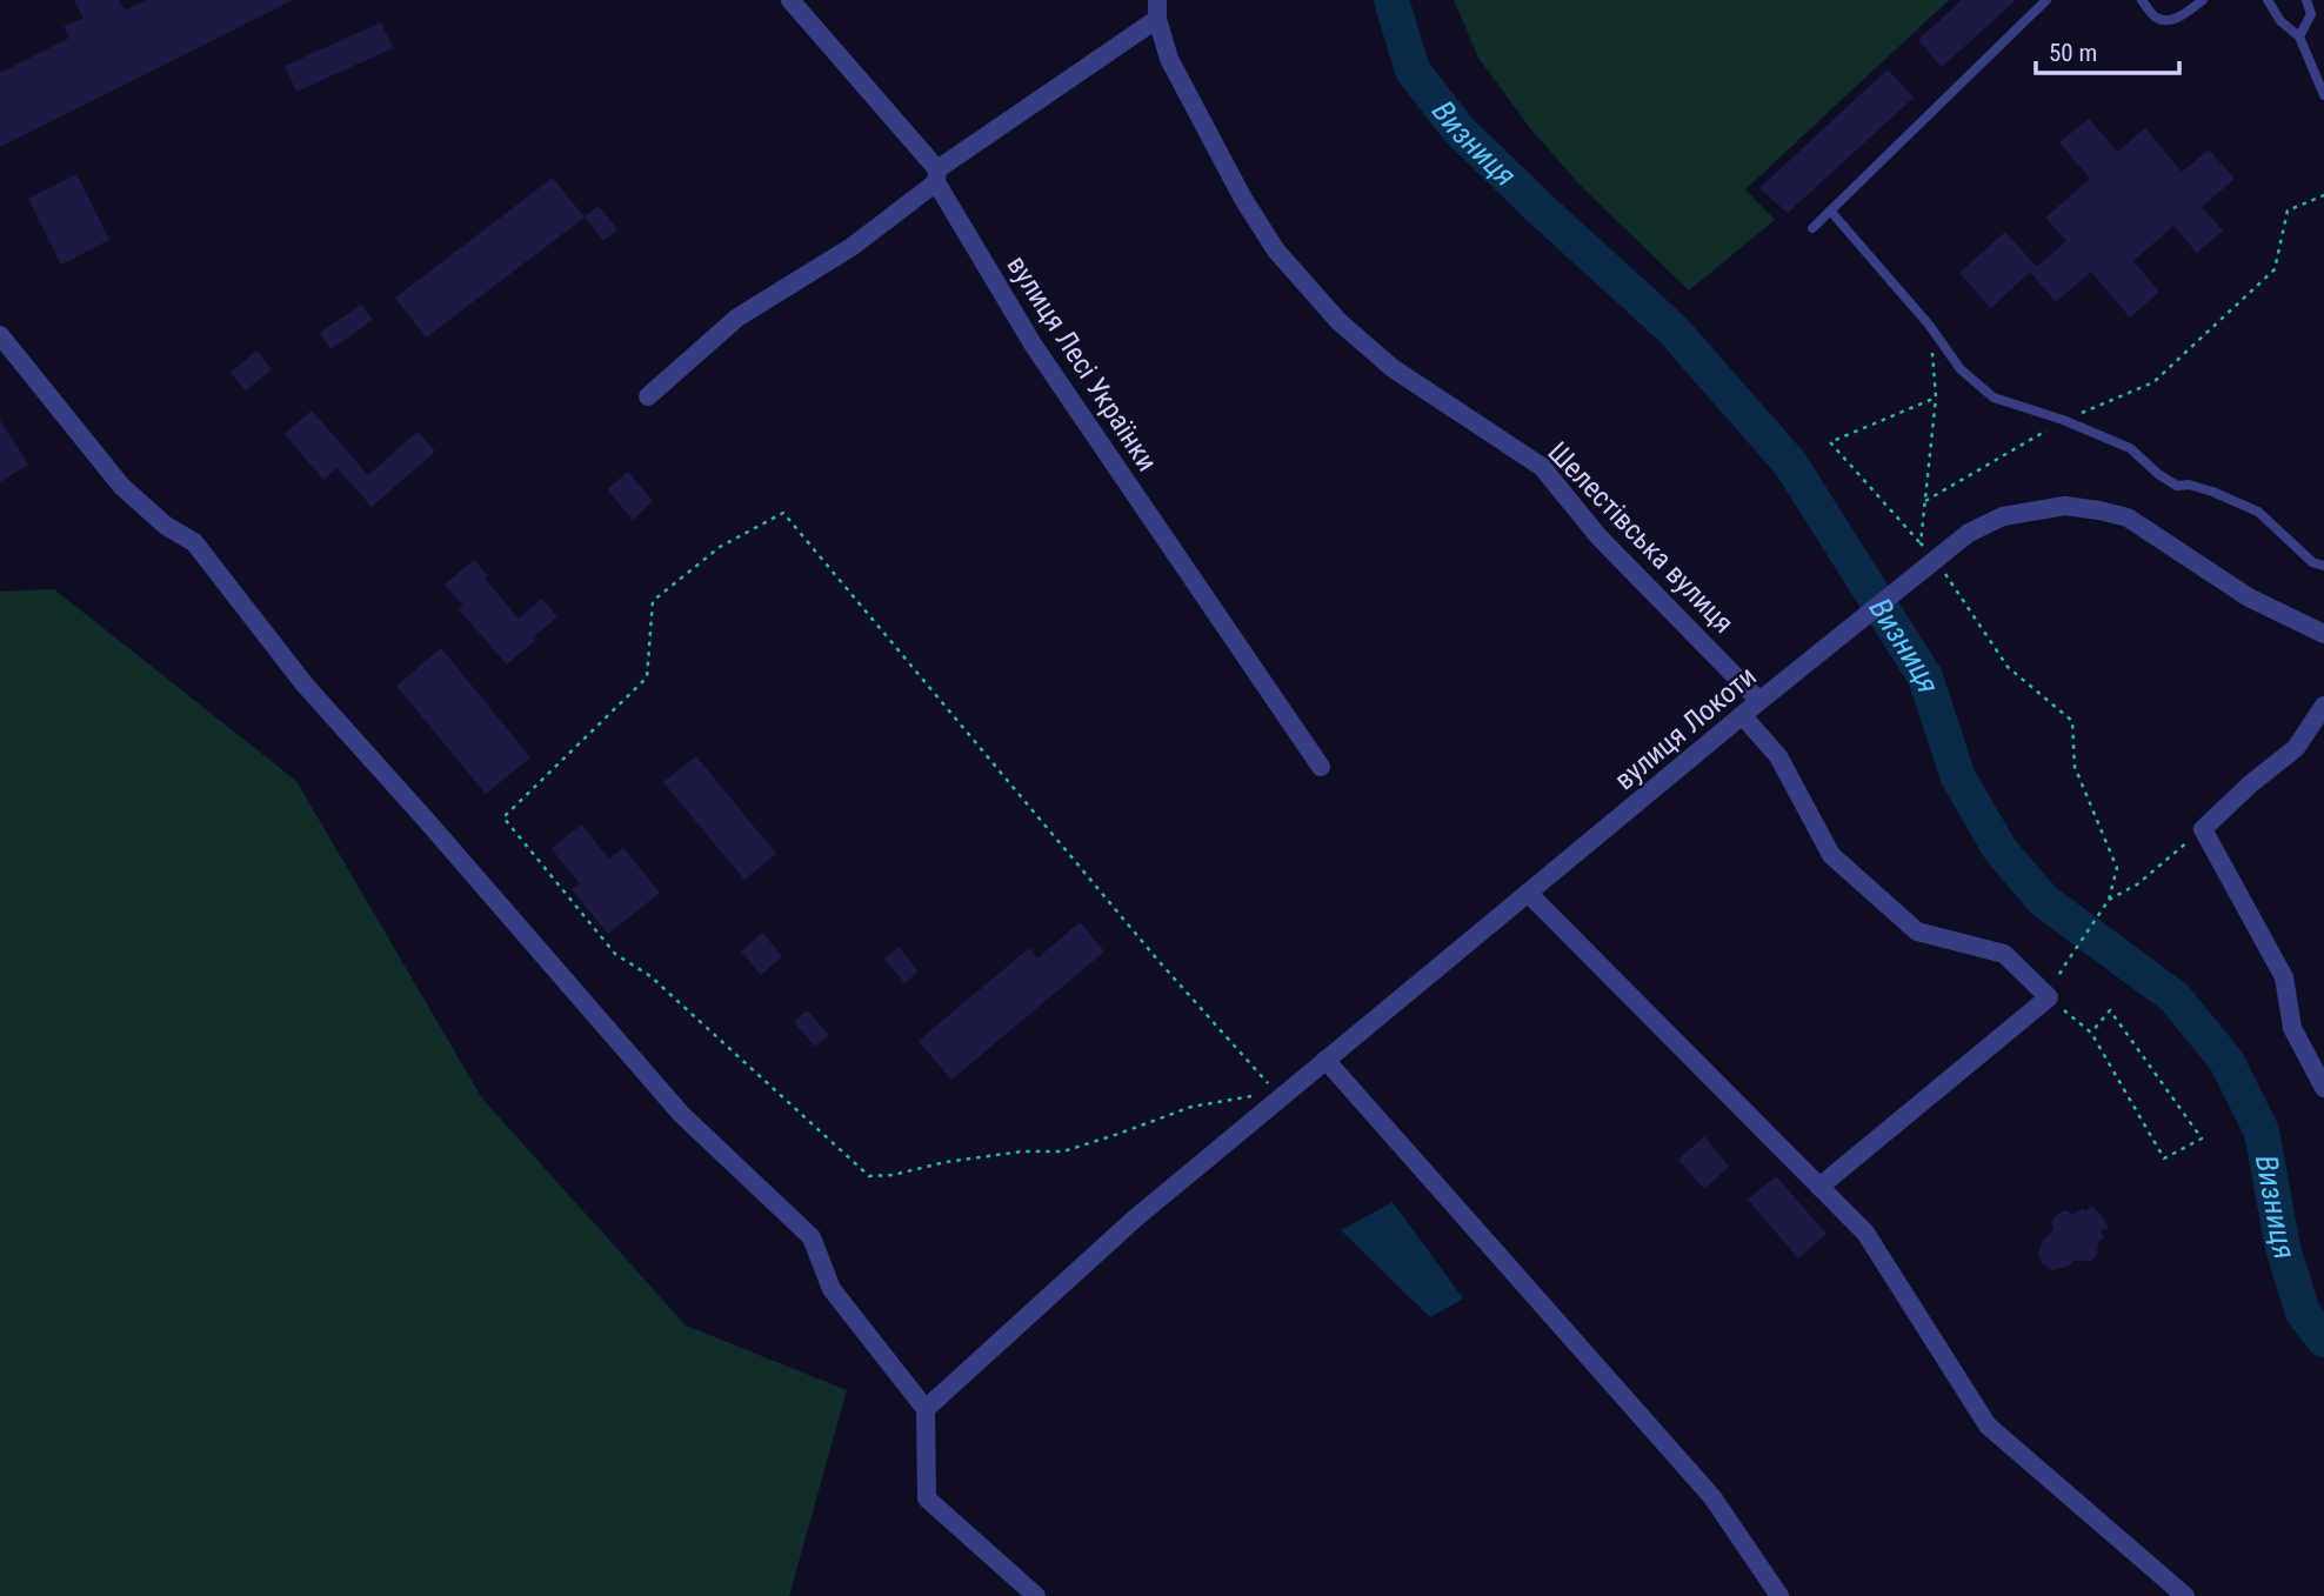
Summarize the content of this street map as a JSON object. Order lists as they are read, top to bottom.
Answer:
{
  "streets": {
    "street": ["вулиця Лесі Українки", "Шелестівська вулиця", "вулиця Локоти"]
  },
  "crossings": [
    ["Шелестівська вулиця", "вулиця Локоти"]
  ],
  "water": ["Визниця"],
  "scale_bar": "50 m"
}
